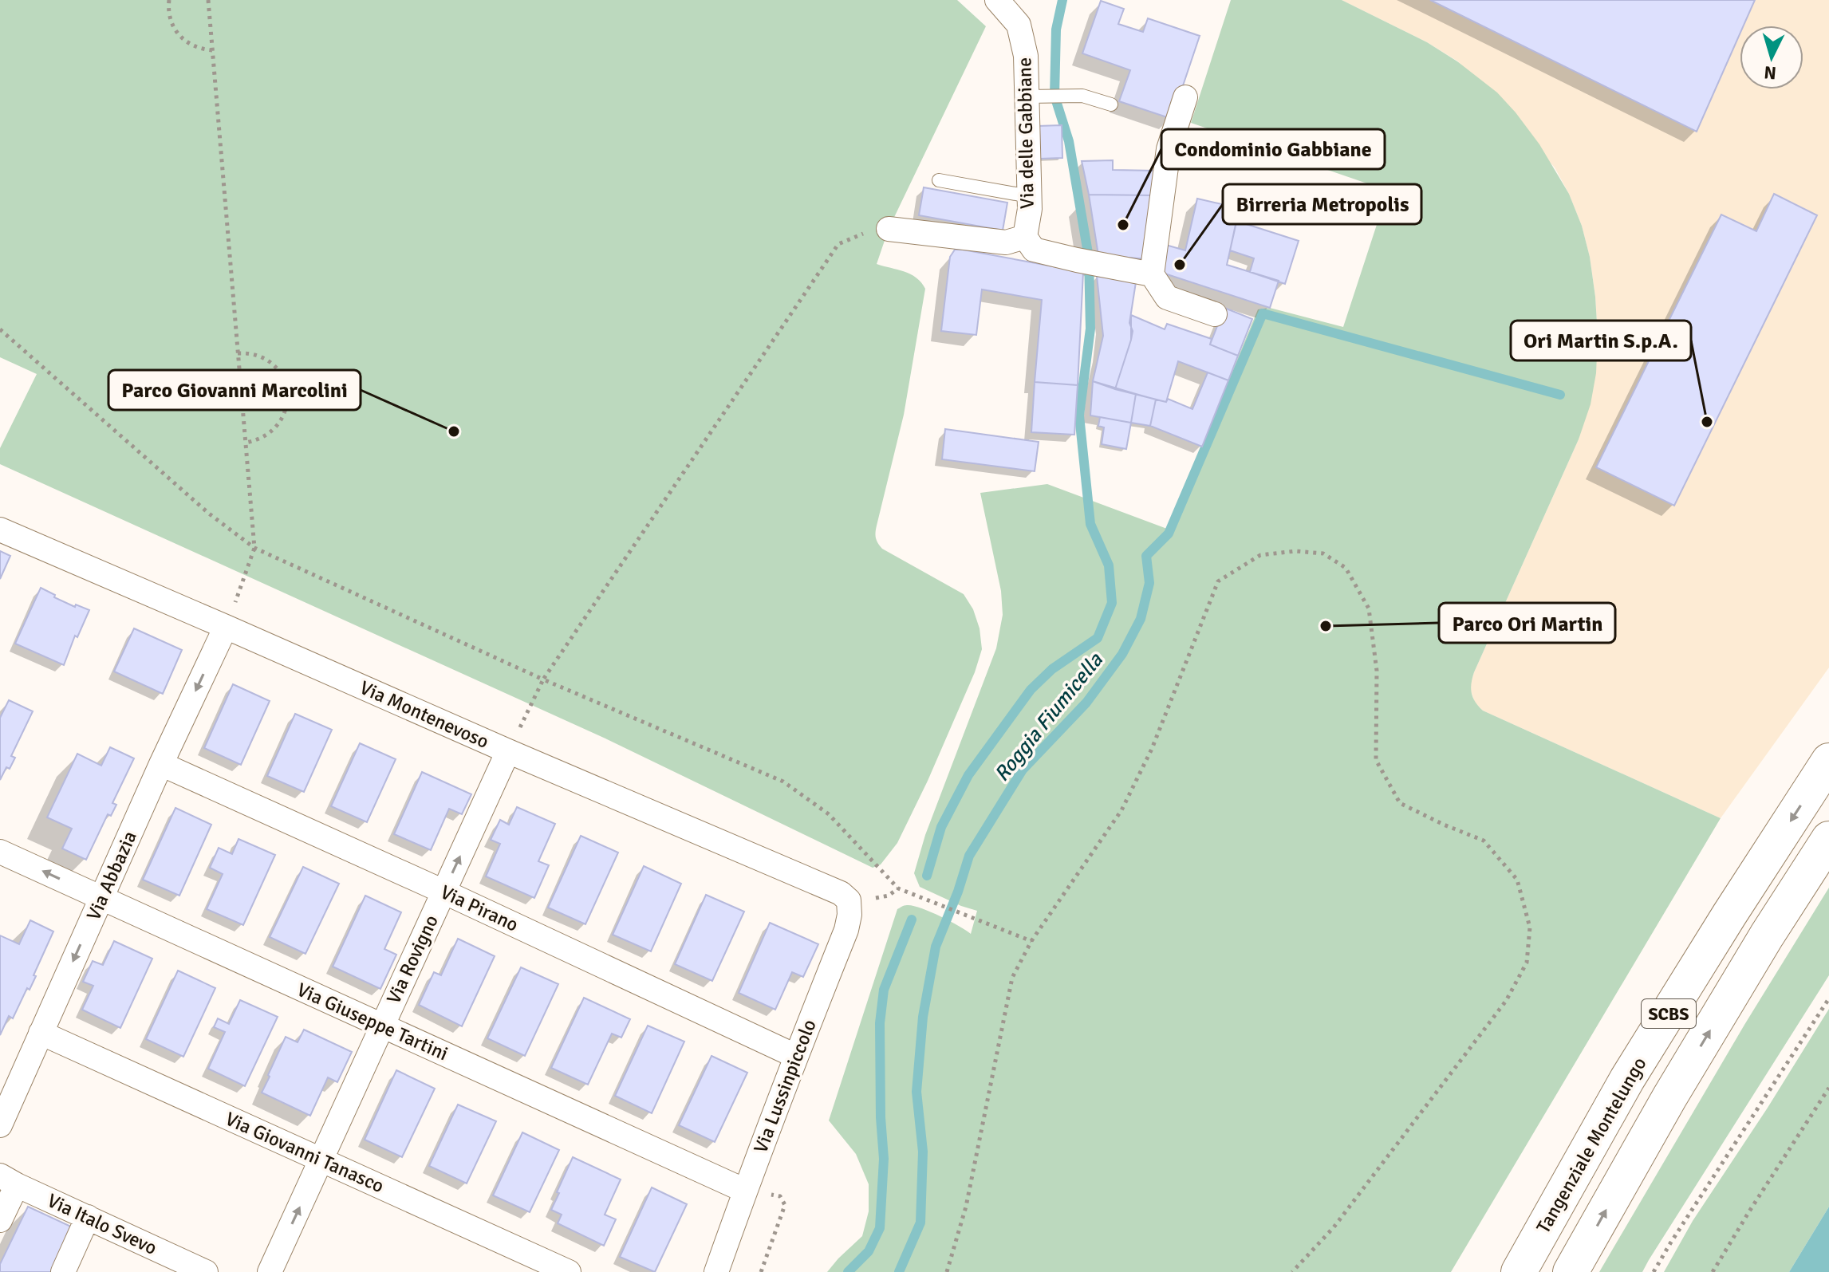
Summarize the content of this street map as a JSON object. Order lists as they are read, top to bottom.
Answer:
{
  "streets": {
    "highway": ["SCBS", "Tangenziale Montelungo"],
    "street": [
      "Via delle Gabbiane",
      "Via Montenevoso",
      "Via Abbazia",
      "Via Pirano",
      "Via Rovigno",
      "Via Giuseppe Tartini",
      "Via Lussinpiccolo",
      "Via Giovanni Tanasco",
      "Via Italo Svevo"
    ]
  },
  "crossings": [
    ["Via Montenevoso", "Via Abbazia"],
    ["Via Montenevoso", "Via Rovigno"],
    ["Via Montenevoso", "Via Lussinpiccolo"],
    ["Via Abbazia", "Via Pirano"],
    ["Via Abbazia", "Via Giuseppe Tartini"],
    ["Via Abbazia", "Via Giovanni Tanasco"],
    ["Via Pirano", "Via Rovigno"],
    ["Via Pirano", "Via Lussinpiccolo"],
    ["Via Rovigno", "Via Giuseppe Tartini"],
    ["Via Rovigno", "Via Giovanni Tanasco"],
    ["Via Giuseppe Tartini", "Via Lussinpiccolo"]
  ],
  "one_way": ["Via Abbazia", "Via Rovigno"],
  "water": ["Roggia Fiumicella"],
  "places": [
    "Condominio Gabbiane",
    "Birreria Metropolis",
    "Ori Martin S.p.A.",
    "Parco Giovanni Marcolini",
    "Parco Ori Martin"
  ],
  "north": "bottom"
}
